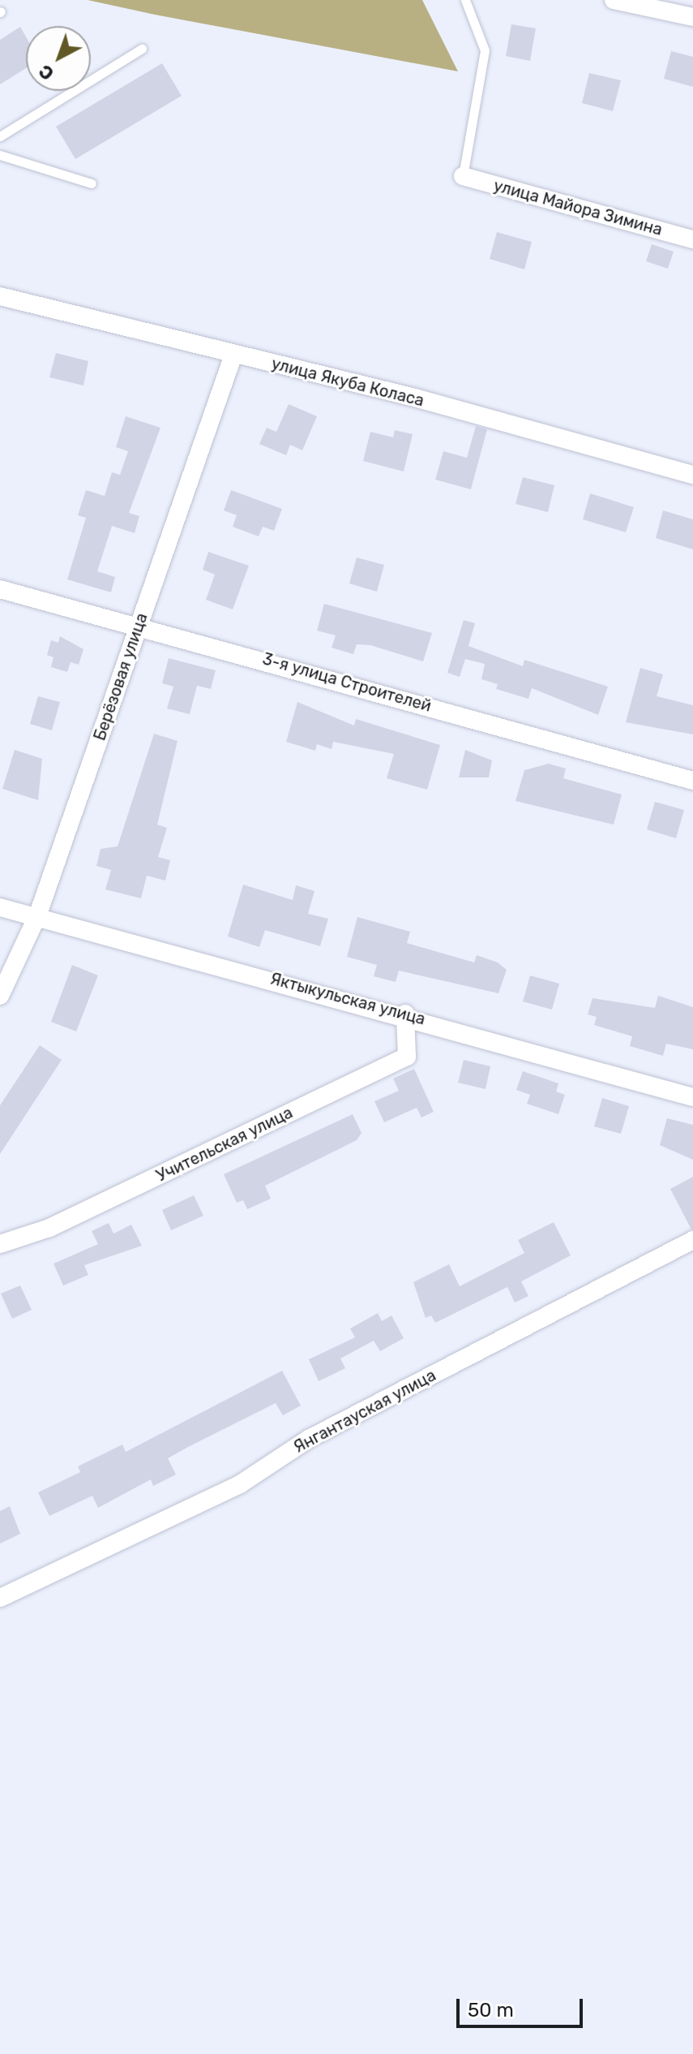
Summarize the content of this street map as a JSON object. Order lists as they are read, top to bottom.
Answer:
{
  "streets": {
    "street": [
      "улица Майора Зимина",
      "улица Якуба Коласа",
      "Берёзовая улица",
      "3-я улица Строителей",
      "Яктыкульская улица",
      "Учительская улица",
      "Янгантауская улица"
    ]
  },
  "crossings": [
    ["улица Якуба Коласа", "Берёзовая улица"],
    ["Берёзовая улица", "3-я улица Строителей"],
    ["Берёзовая улица", "Яктыкульская улица"],
    ["Яктыкульская улица", "Учительская улица"]
  ],
  "scale_bar": "50 m",
  "north": "bottom left"
}
